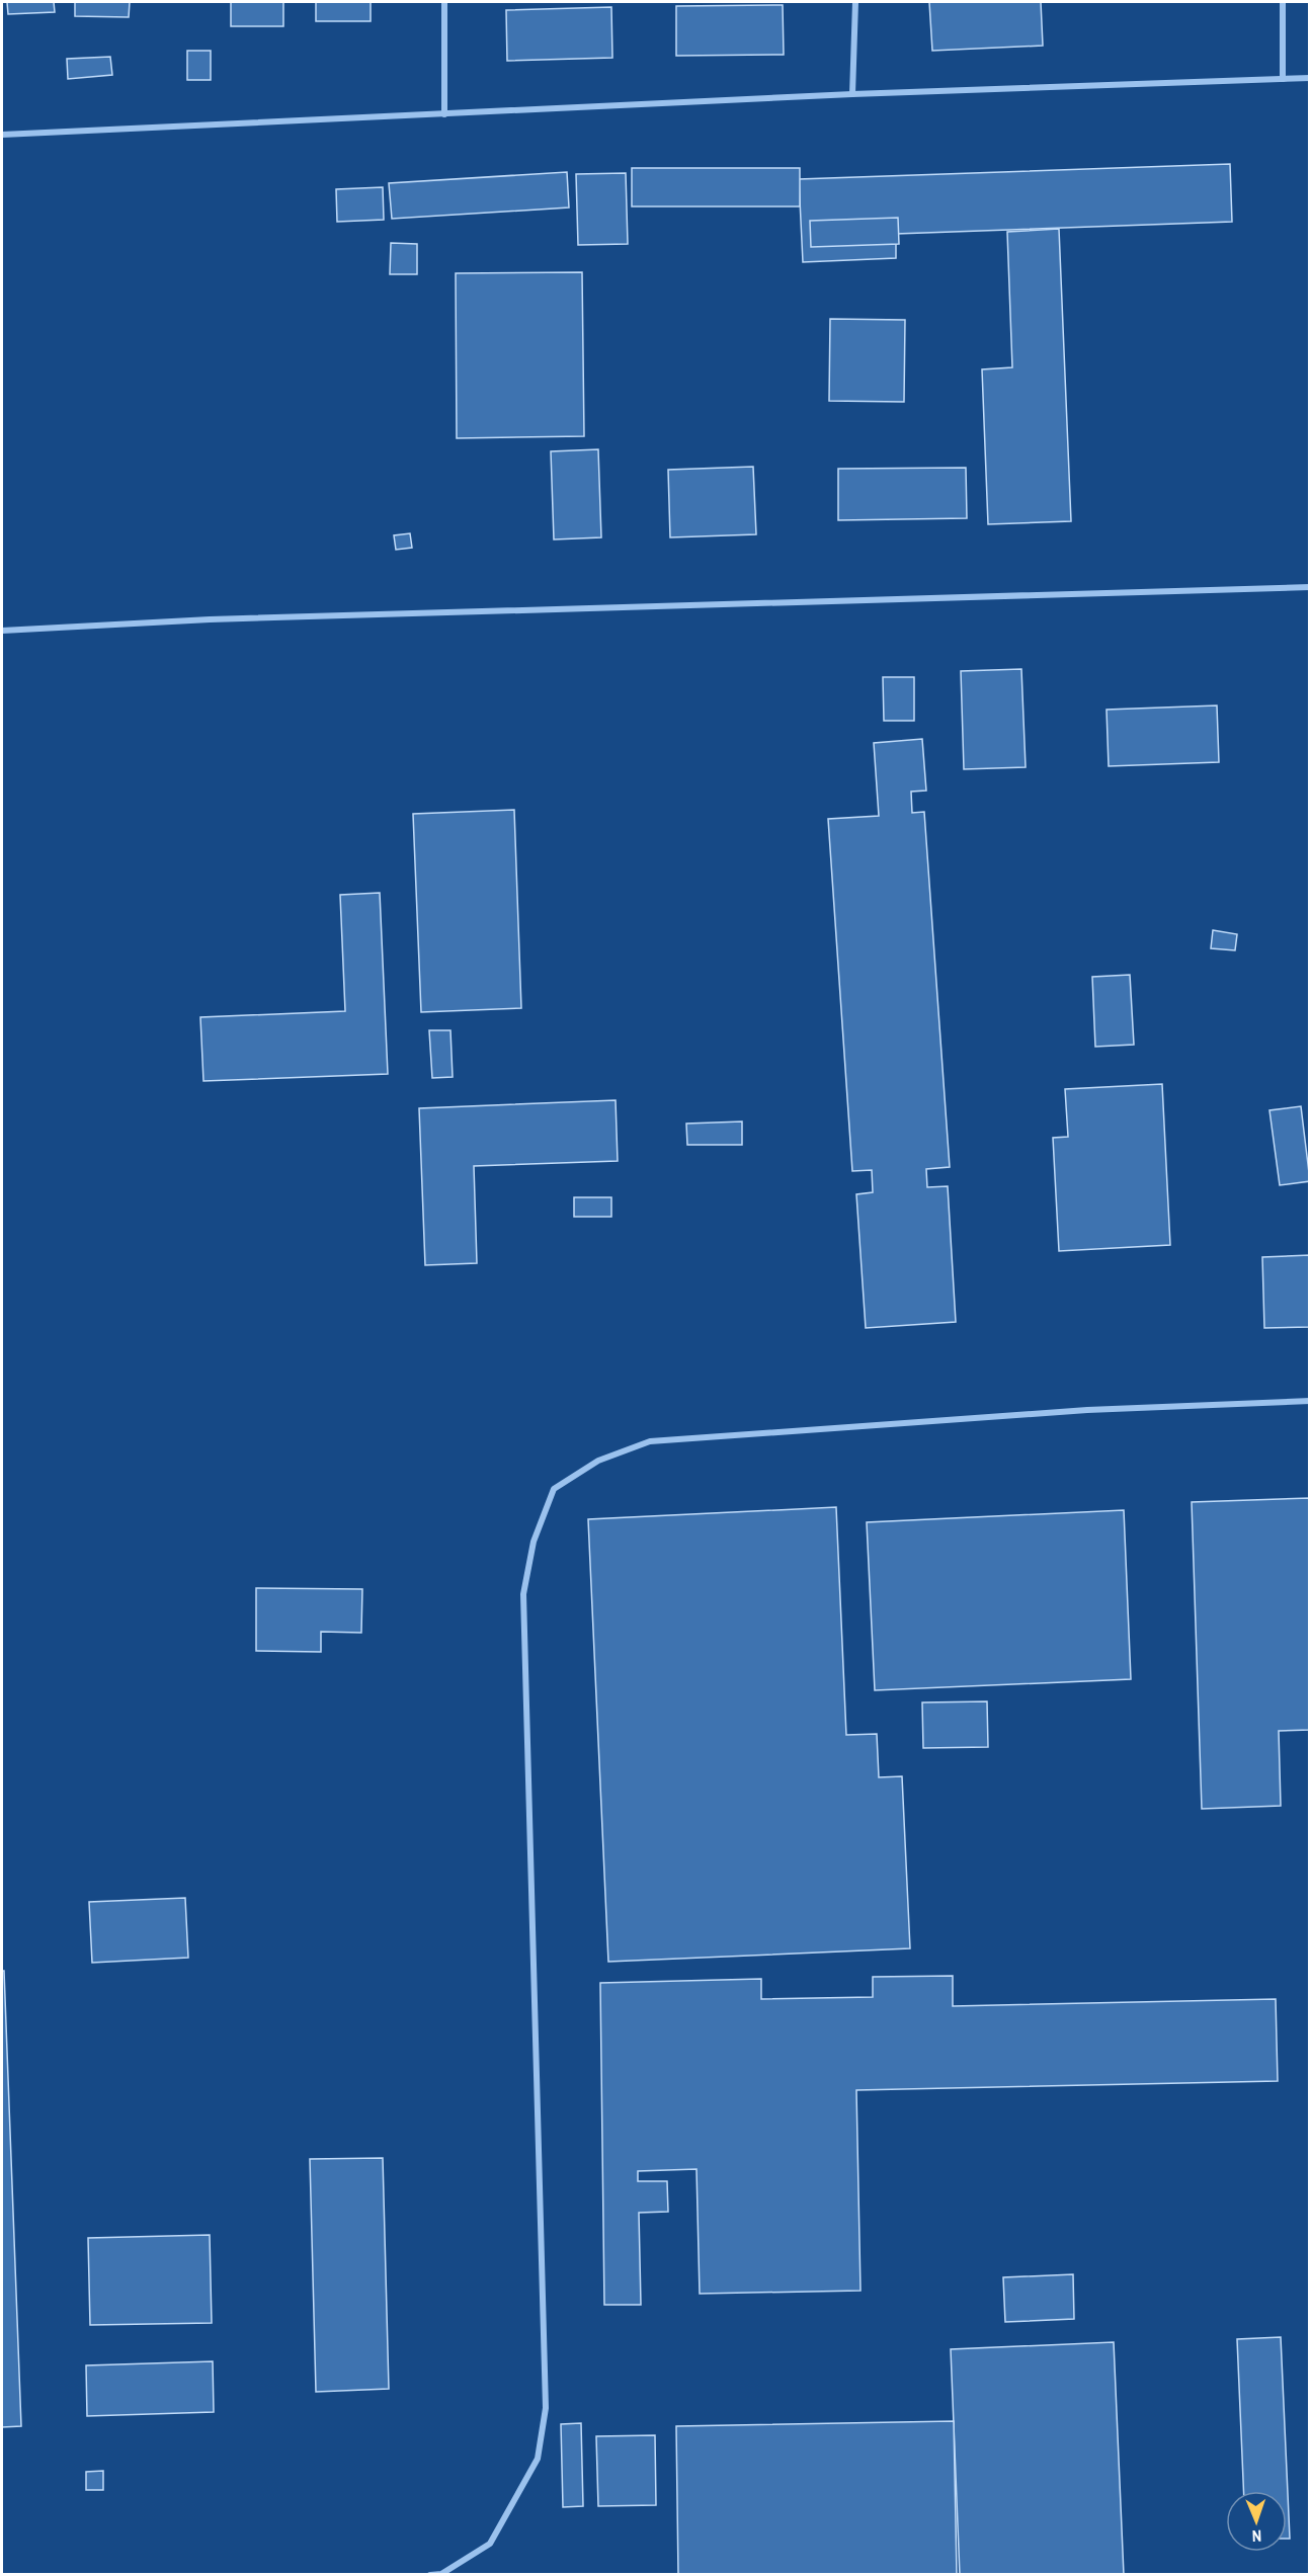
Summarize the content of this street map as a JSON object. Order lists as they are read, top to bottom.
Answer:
{
  "north": "bottom"
}
